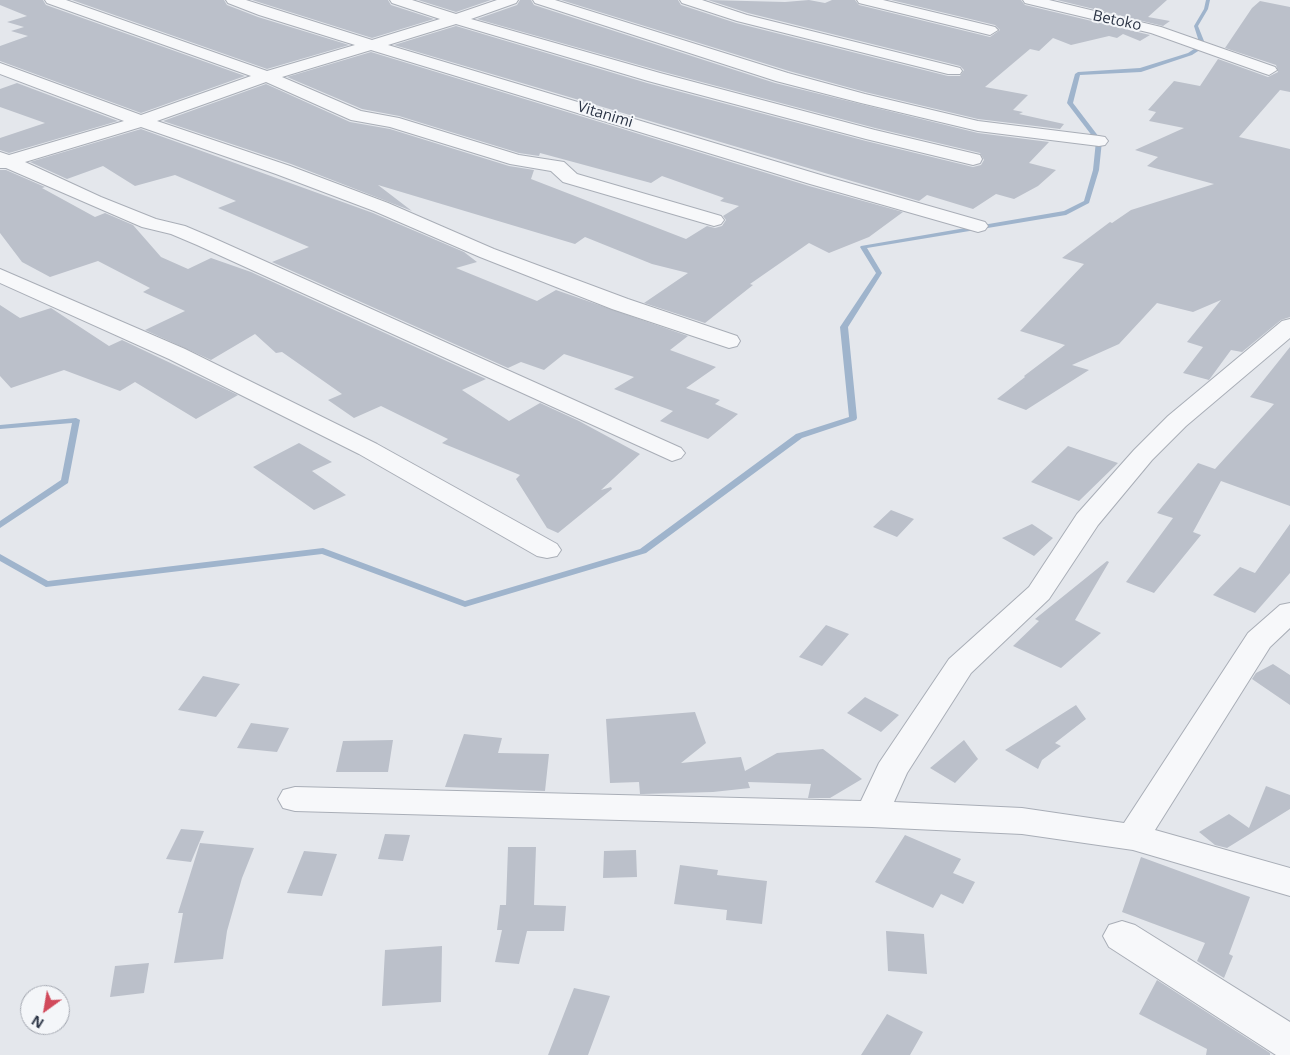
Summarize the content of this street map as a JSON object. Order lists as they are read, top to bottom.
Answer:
{
  "streets": {
    "street": ["Betoko", "Vitanimi"]
  },
  "north": "bottom left"
}
